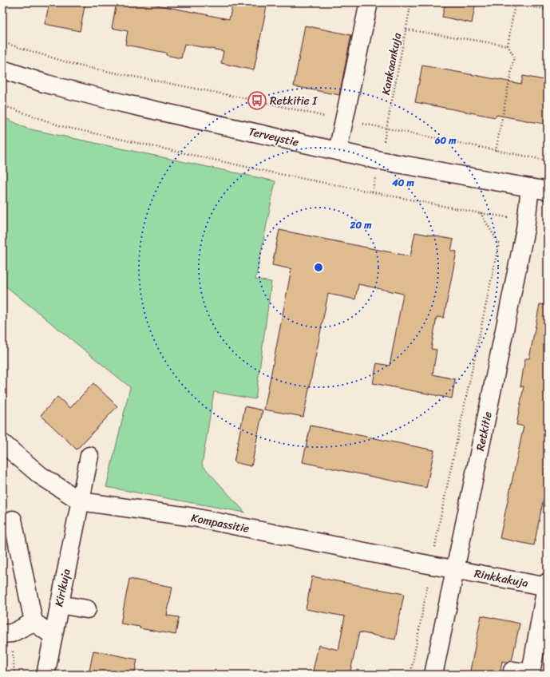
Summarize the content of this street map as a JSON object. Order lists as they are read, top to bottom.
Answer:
{
  "streets": {
    "street": [
      "Terveystie",
      "Retkitie",
      "Kompassitie",
      "Rinkkakuja",
      "Kirikuja"
    ],
    "path": ["Kankaankuja"]
  },
  "crossings": [
    ["Terveystie", "Retkitie"],
    ["Retkitie", "Kompassitie"],
    ["Retkitie", "Rinkkakuja"],
    ["Kompassitie", "Rinkkakuja"],
    ["Kompassitie", "Kirikuja"]
  ],
  "places": {
    "bus stop": ["Retkitie I"]
  },
  "rings": ["60 m", "40 m", "20 m"]
}
